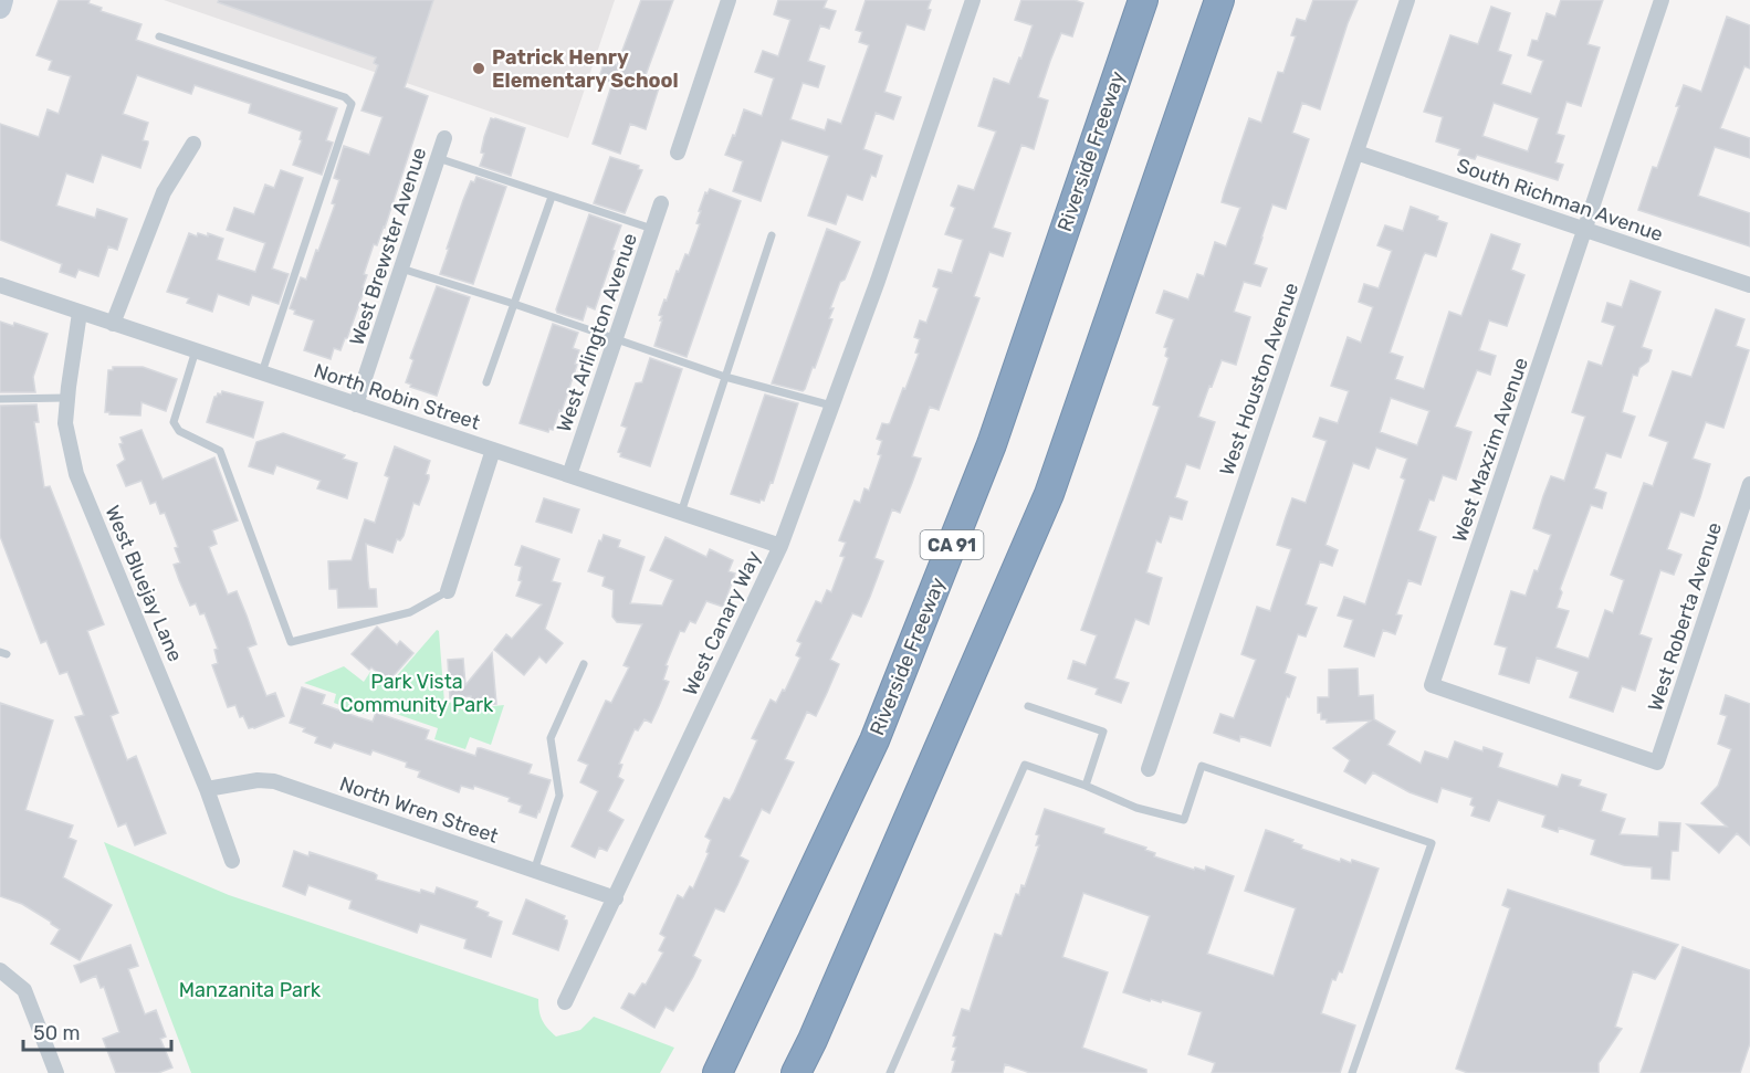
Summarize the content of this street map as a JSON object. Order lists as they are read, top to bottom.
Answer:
{
  "streets": {
    "highway": ["Riverside Freeway", "CA 91"],
    "street": [
      "South Richman Avenue",
      "West Brewster Avenue",
      "West Arlington Avenue",
      "West Houston Avenue",
      "North Robin Street",
      "West Maxzim Avenue",
      "West Bluejay Lane",
      "West Roberta Avenue",
      "West Canary Way",
      "North Wren Street"
    ]
  },
  "crossings": [
    ["South Richman Avenue", "West Houston Avenue"],
    ["South Richman Avenue", "West Maxzim Avenue"],
    ["West Brewster Avenue", "North Robin Street"],
    ["West Arlington Avenue", "North Robin Street"],
    ["North Robin Street", "West Bluejay Lane"],
    ["North Robin Street", "West Canary Way"],
    ["West Maxzim Avenue", "West Roberta Avenue"],
    ["West Bluejay Lane", "North Wren Street"],
    ["West Canary Way", "North Wren Street"]
  ],
  "parks": ["Park Vista Community Park", "Manzanita Park"],
  "places": ["Patrick Henry Elementary School"],
  "scale_bar": "50 m"
}
